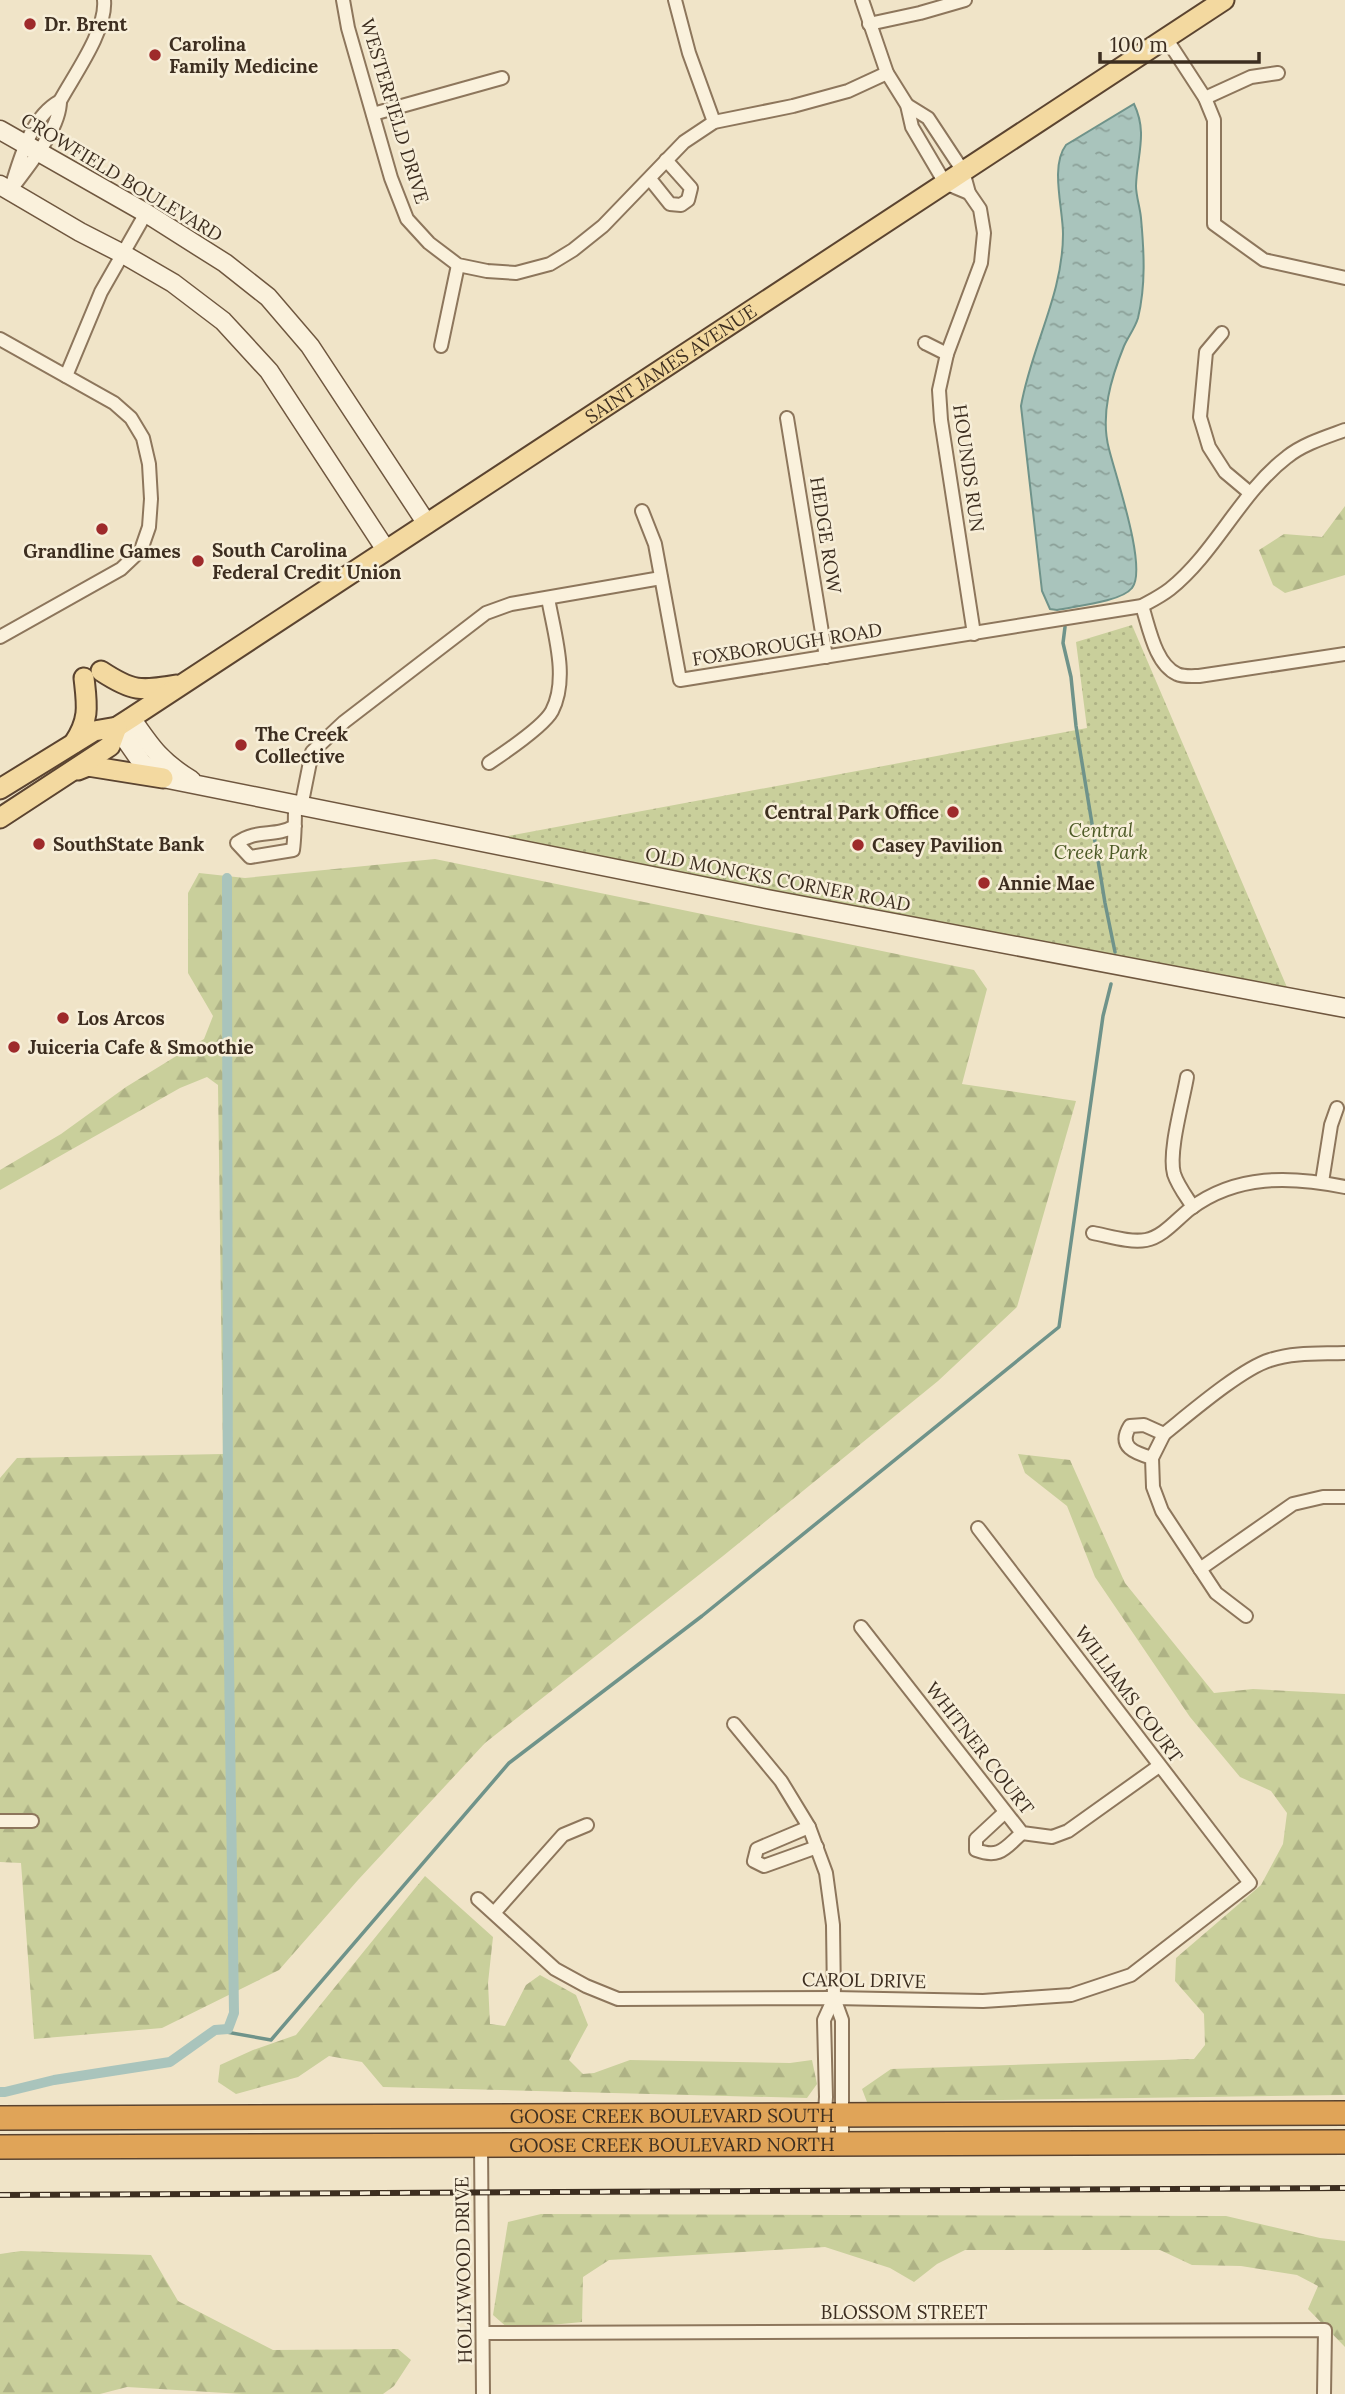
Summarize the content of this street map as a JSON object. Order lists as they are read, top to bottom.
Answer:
{
  "streets": {
    "highway": ["GOOSE CREEK BOULEVARD SOUTH", "GOOSE CREEK BOULEVARD NORTH"],
    "main road": ["SAINT JAMES AVENUE"],
    "street": [
      "WESTERFIELD DRIVE",
      "CROWFIELD BOULEVARD",
      "HOUNDS RUN",
      "HEDGE ROW",
      "FOXBOROUGH ROAD",
      "OLD MONCKS CORNER ROAD",
      "WILLIAMS COURT",
      "WHITNER COURT",
      "CAROL DRIVE",
      "HOLLYWOOD DRIVE",
      "BLOSSOM STREET"
    ]
  },
  "crossings": [
    ["CROWFIELD BOULEVARD", "SAINT JAMES AVENUE"],
    ["SAINT JAMES AVENUE", "HOUNDS RUN"],
    ["HOUNDS RUN", "FOXBOROUGH ROAD"],
    ["HEDGE ROW", "FOXBOROUGH ROAD"],
    ["WILLIAMS COURT", "WHITNER COURT"],
    ["WILLIAMS COURT", "CAROL DRIVE"],
    ["GOOSE CREEK BOULEVARD NORTH", "HOLLYWOOD DRIVE"],
    ["HOLLYWOOD DRIVE", "BLOSSOM STREET"]
  ],
  "parks": ["Central Creek Park"],
  "places": [
    "Dr. Brent",
    "Carolina Family Medicine",
    "Grandline Games",
    "South Carolina Federal Credit Union",
    "The Creek Collective",
    "Central Park Office",
    "SouthState Bank",
    "Casey Pavilion",
    "Annie Mae",
    "Los Arcos",
    "Juiceria Cafe & Smoothie"
  ],
  "scale_bar": "100 m"
}
